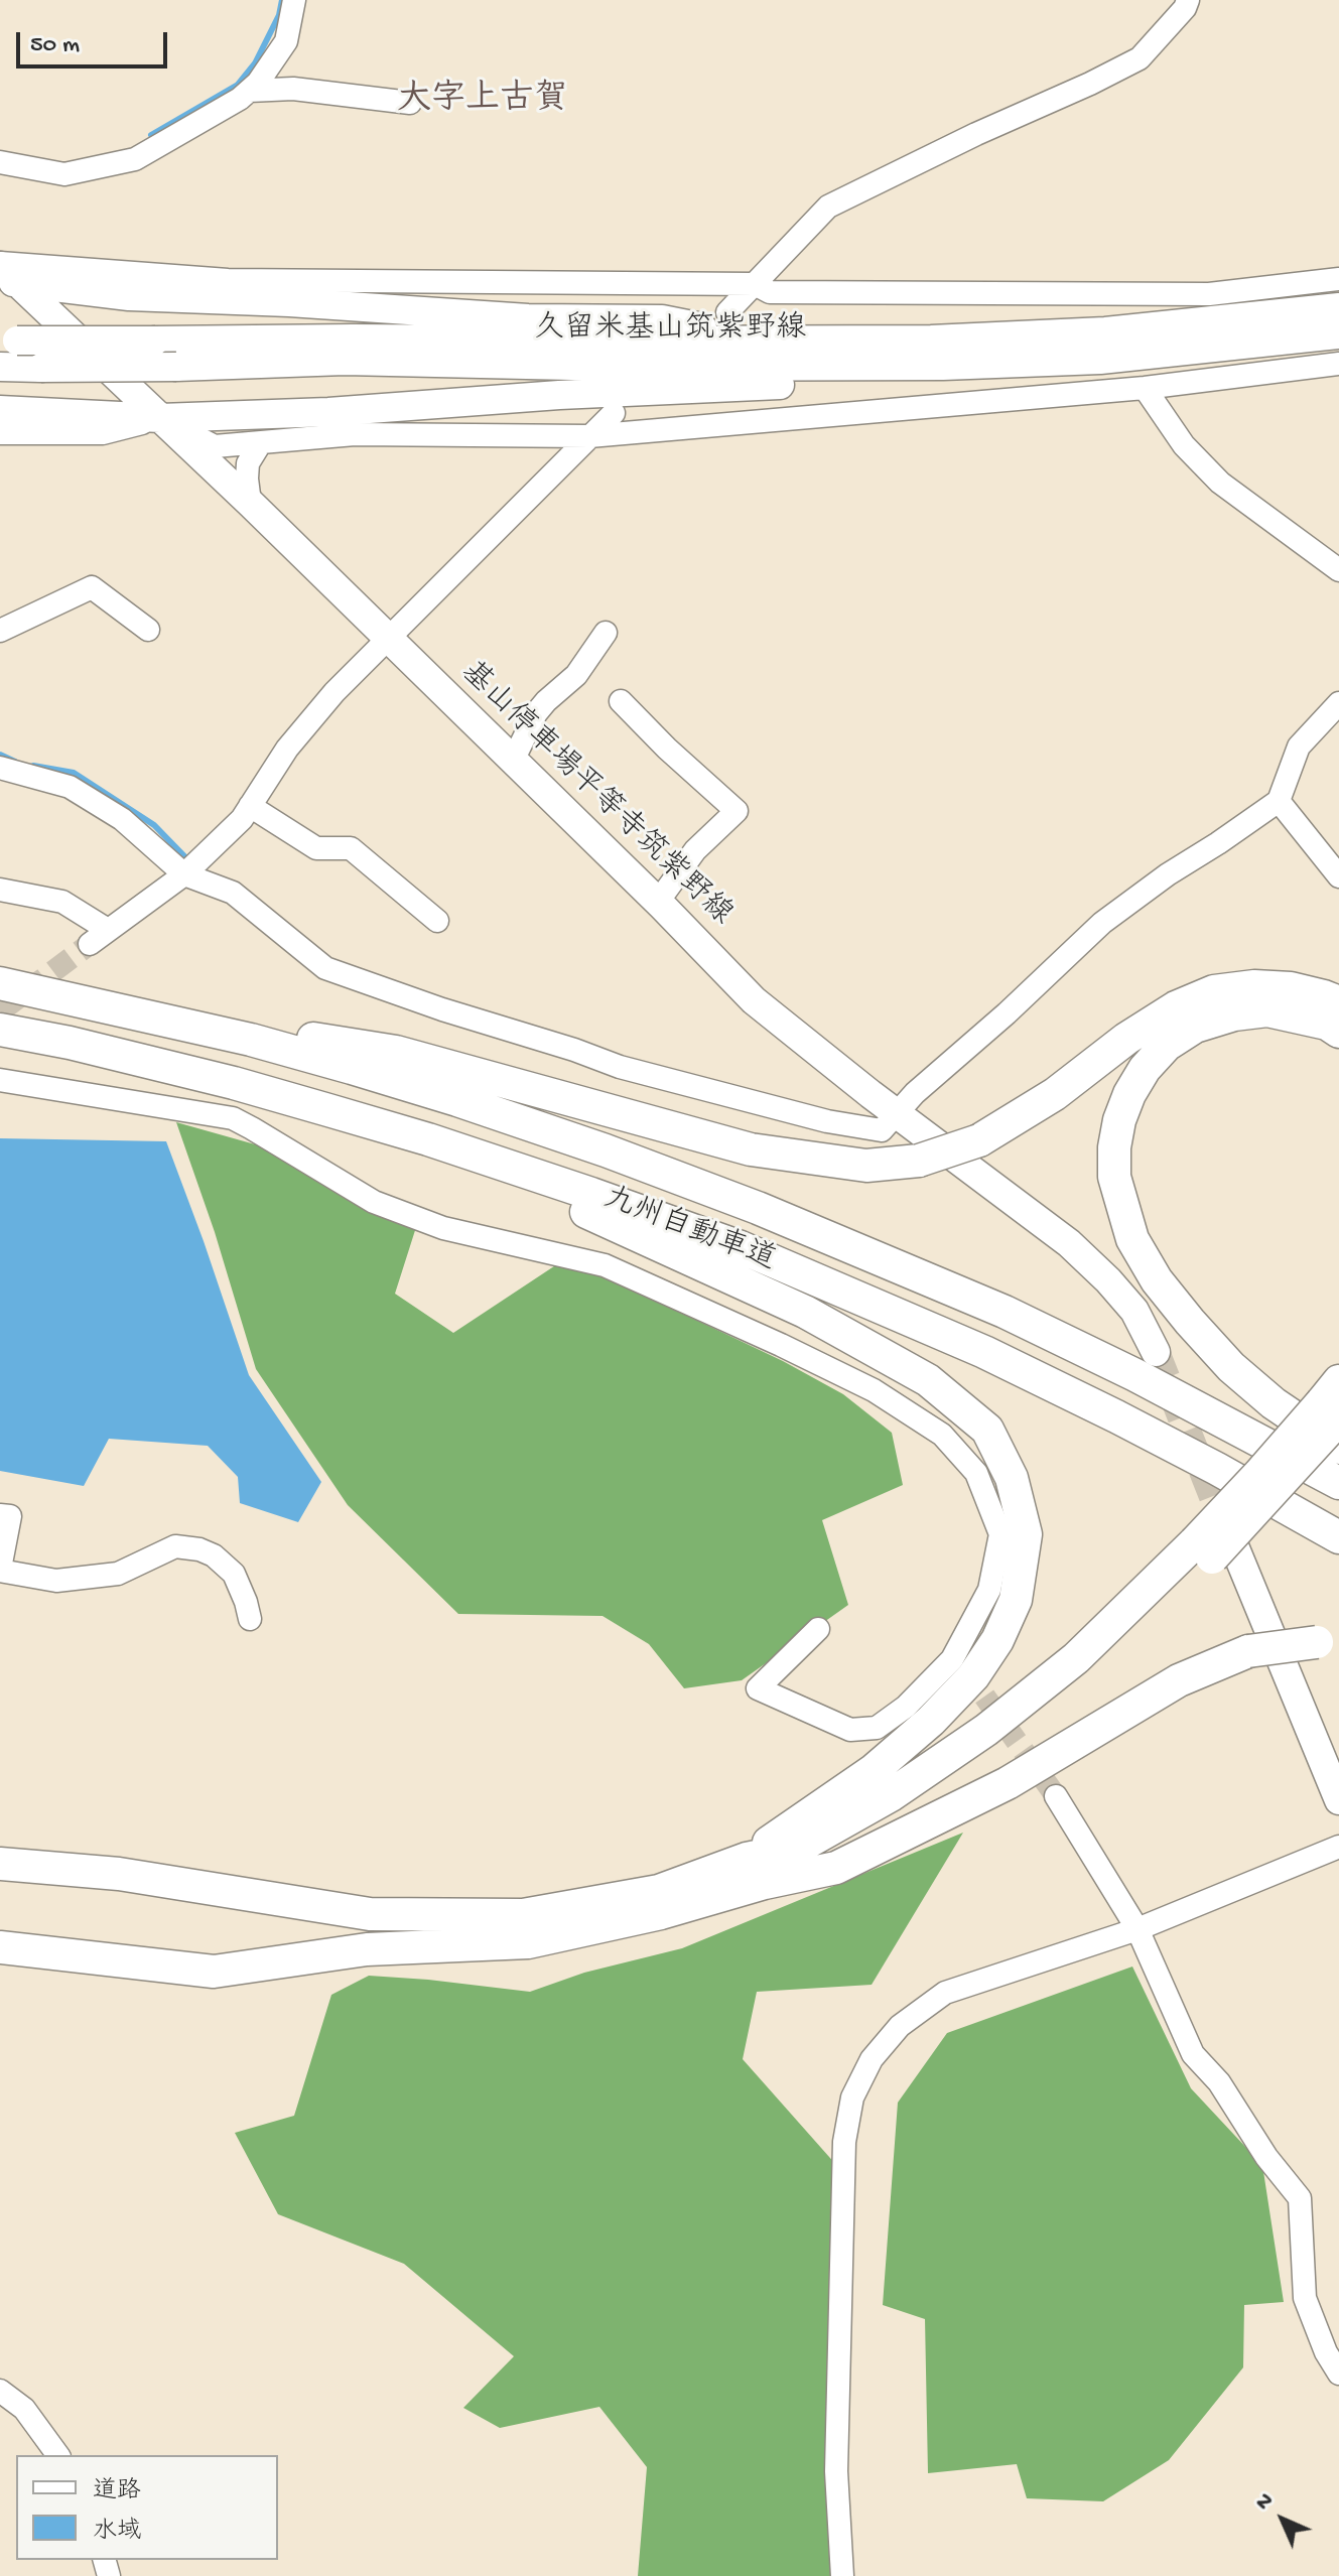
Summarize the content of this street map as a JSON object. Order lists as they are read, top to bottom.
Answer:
{
  "streets": {
    "highway": ["九州自動車道"],
    "main road": ["久留米基山筑紫野線", "基山停車場平等寺筑紫野線"]
  },
  "districts": ["大字上古賀"],
  "legend": ["道路", "水域"],
  "scale_bar": "50 m",
  "north": "top left"
}
